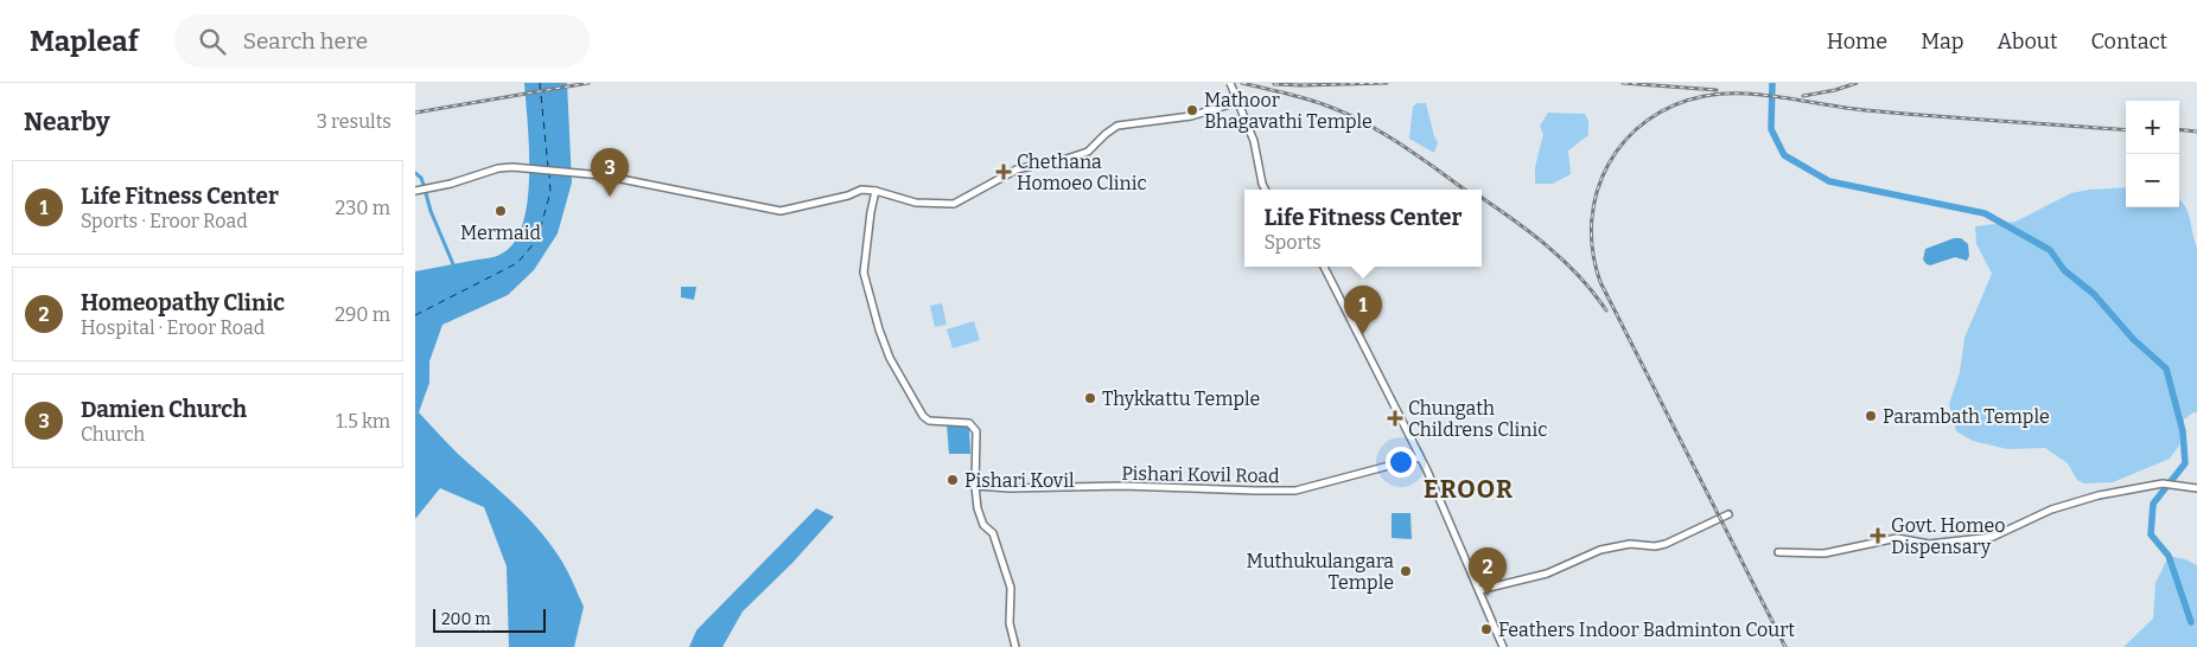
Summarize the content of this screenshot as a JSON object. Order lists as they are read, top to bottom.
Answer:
{
  "streets": {
    "main road": ["Pishari Kovil Road"]
  },
  "districts": ["EROOR"],
  "places": {
    "other": [
      "Mathoor Bhagavathi Temple",
      "Mermaid",
      "Thykkattu Temple",
      "Parambath Temple",
      "Pishari Kovil",
      "Muthukulangara Temple",
      "Feathers Indoor Badminton Court"
    ],
    "health": ["Chethana Homoeo Clinic", "Chungath Childrens Clinic", "Govt. Homeo Dispensary"]
  },
  "scale_bar": "200 m",
  "page": {
    "header": "Mapleaf",
    "search": "Search here",
    "nav": [
      "Home",
      "Map",
      "About",
      "Contact"
    ],
    "heading": ["Nearby", "3 results"],
    "map_buttons": ["+", "−"],
    "pins": ["3", "1", "2"],
    "list": [
      {
        "mark": "1",
        "name": "Life Fitness Center",
        "note": "Sports · Eroor Road",
        "value": "230 m"
      },
      {
        "mark": "2",
        "name": "Homeopathy Clinic",
        "note": "Hospital · Eroor Road",
        "value": "290 m"
      },
      {
        "mark": "3",
        "name": "Damien Church",
        "note": "Church",
        "value": "1.5 km"
      }
    ],
    "popup": ["Life Fitness Center", "Sports"],
    "scale": "200 m"
  }
}
